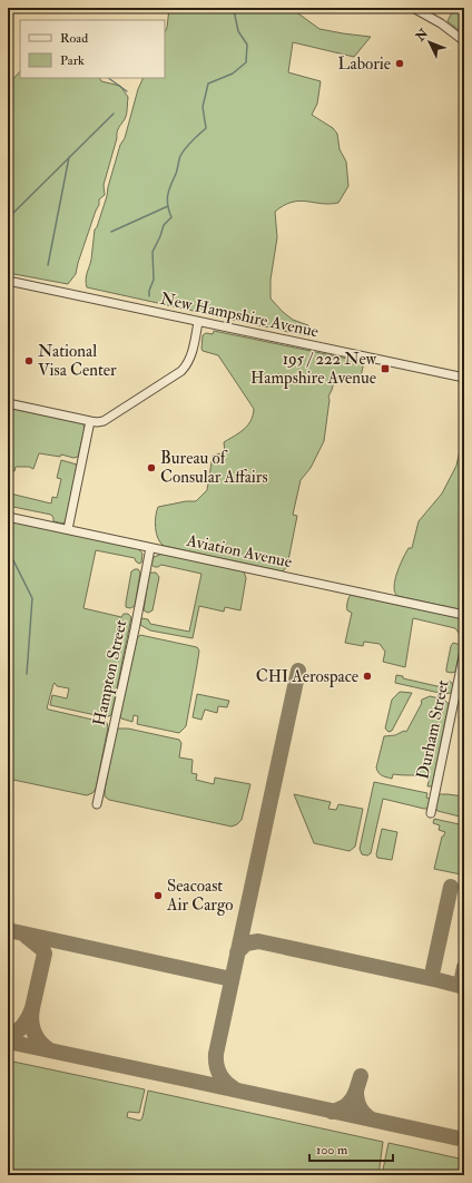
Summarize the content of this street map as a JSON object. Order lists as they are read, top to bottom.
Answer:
{
  "streets": {
    "street": [
      "New Hampshire Avenue",
      "Aviation Avenue",
      "Hampton Street",
      "Durham Street"
    ]
  },
  "crossings": [
    ["Aviation Avenue", "Hampton Street"]
  ],
  "places": {
    "other": [
      "Laborie",
      "National Visa Center",
      "Bureau of Consular Affairs",
      "CHI Aerospace",
      "Seacoast Air Cargo"
    ],
    "transit": ["195 / 222 New Hampshire Avenue"]
  },
  "legend": ["Road", "Park"],
  "scale_bar": "100 m",
  "north": "top left"
}
